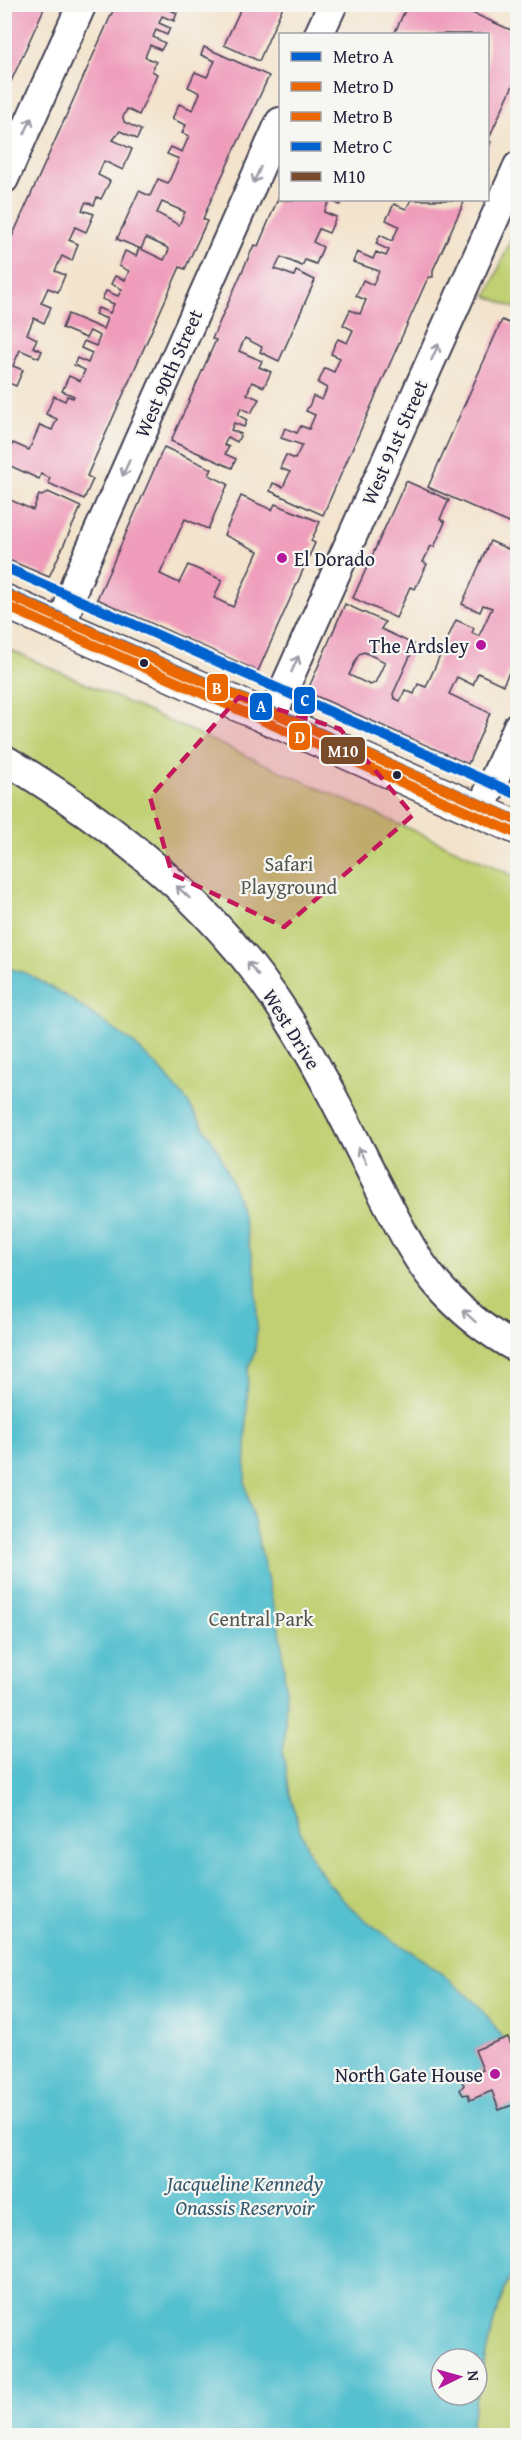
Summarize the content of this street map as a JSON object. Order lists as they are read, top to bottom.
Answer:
{
  "streets": {
    "street": ["West 90th Street", "West 91st Street", "West Drive"]
  },
  "one_way": ["West 90th Street", "West 91st Street", "West Drive"],
  "water": ["Jacqueline Kennedy Onassis Reservoir"],
  "parks": ["Safari Playground", "Central Park"],
  "places": ["El Dorado", "The Ardsley", "North Gate House"],
  "lines": [
    "metro line C",
    "metro line A",
    "metro line B",
    "transit line M10",
    "metro line D"
  ],
  "legend": [
    "Metro A",
    "Metro D",
    "Metro B",
    "Metro C",
    "M10"
  ],
  "north": "right"
}
